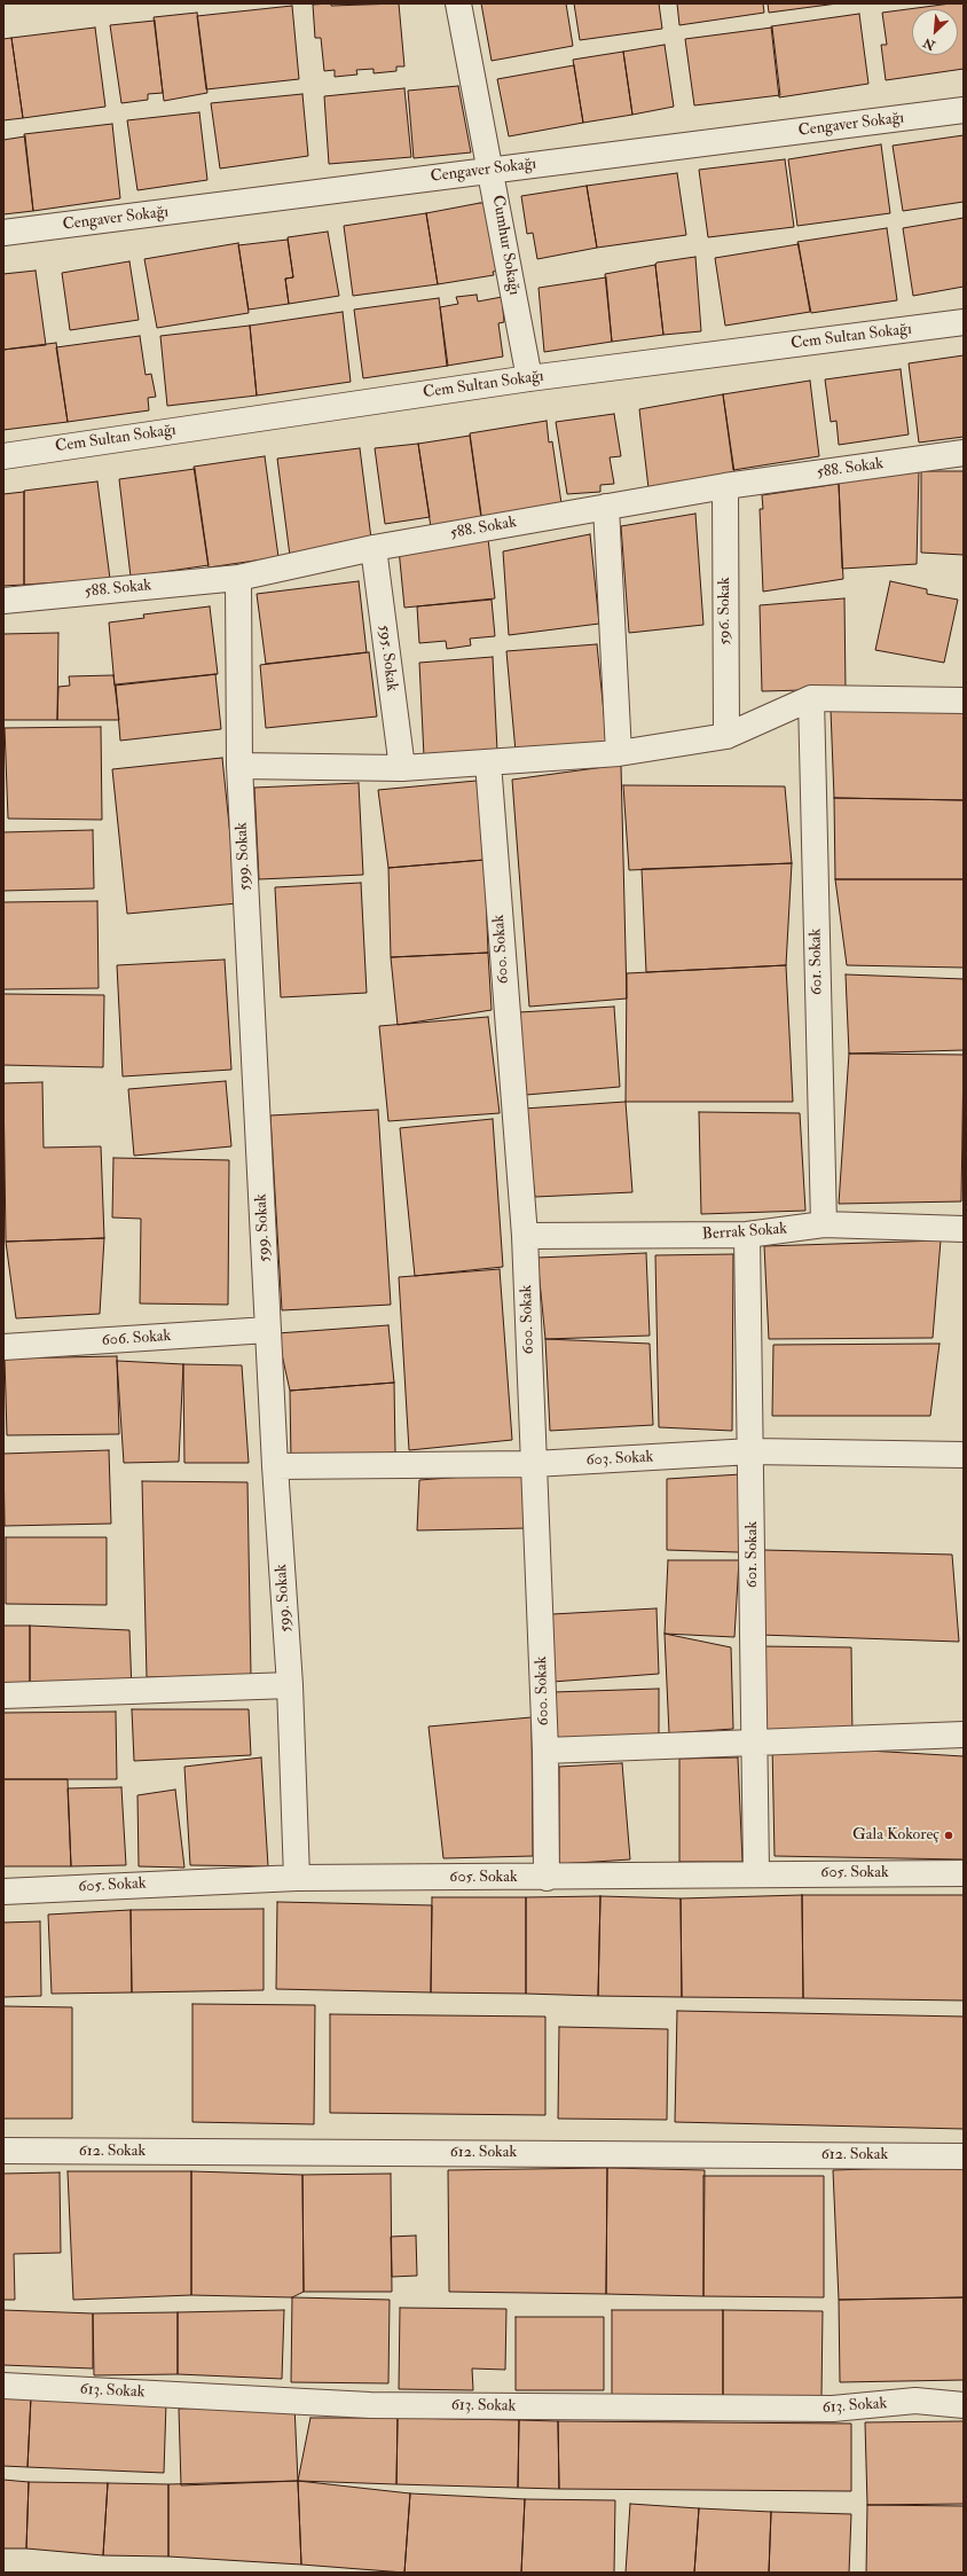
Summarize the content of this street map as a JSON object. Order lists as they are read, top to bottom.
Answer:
{
  "streets": {
    "street": [
      "Cengaver Sokağı",
      "Cumhur Sokağı",
      "Cem Sultan Sokağı",
      "588. Sokak",
      "596. Sokak",
      "595. Sokak",
      "599. Sokak",
      "600. Sokak",
      "601. Sokak",
      "Berrak Sokak",
      "606. Sokak",
      "603. Sokak",
      "605. Sokak",
      "612. Sokak",
      "613. Sokak"
    ]
  },
  "crossings": [
    ["Cengaver Sokağı", "Cumhur Sokağı"],
    ["Cumhur Sokağı", "Cem Sultan Sokağı"],
    ["588. Sokak", "596. Sokak"],
    ["588. Sokak", "595. Sokak"],
    ["588. Sokak", "599. Sokak"],
    ["599. Sokak", "606. Sokak"],
    ["599. Sokak", "603. Sokak"],
    ["599. Sokak", "605. Sokak"],
    ["600. Sokak", "Berrak Sokak"],
    ["600. Sokak", "603. Sokak"],
    ["600. Sokak", "605. Sokak"],
    ["601. Sokak", "Berrak Sokak"],
    ["601. Sokak", "603. Sokak"],
    ["601. Sokak", "605. Sokak"]
  ],
  "places": ["Gala Kokoreç"],
  "north": "bottom left"
}
